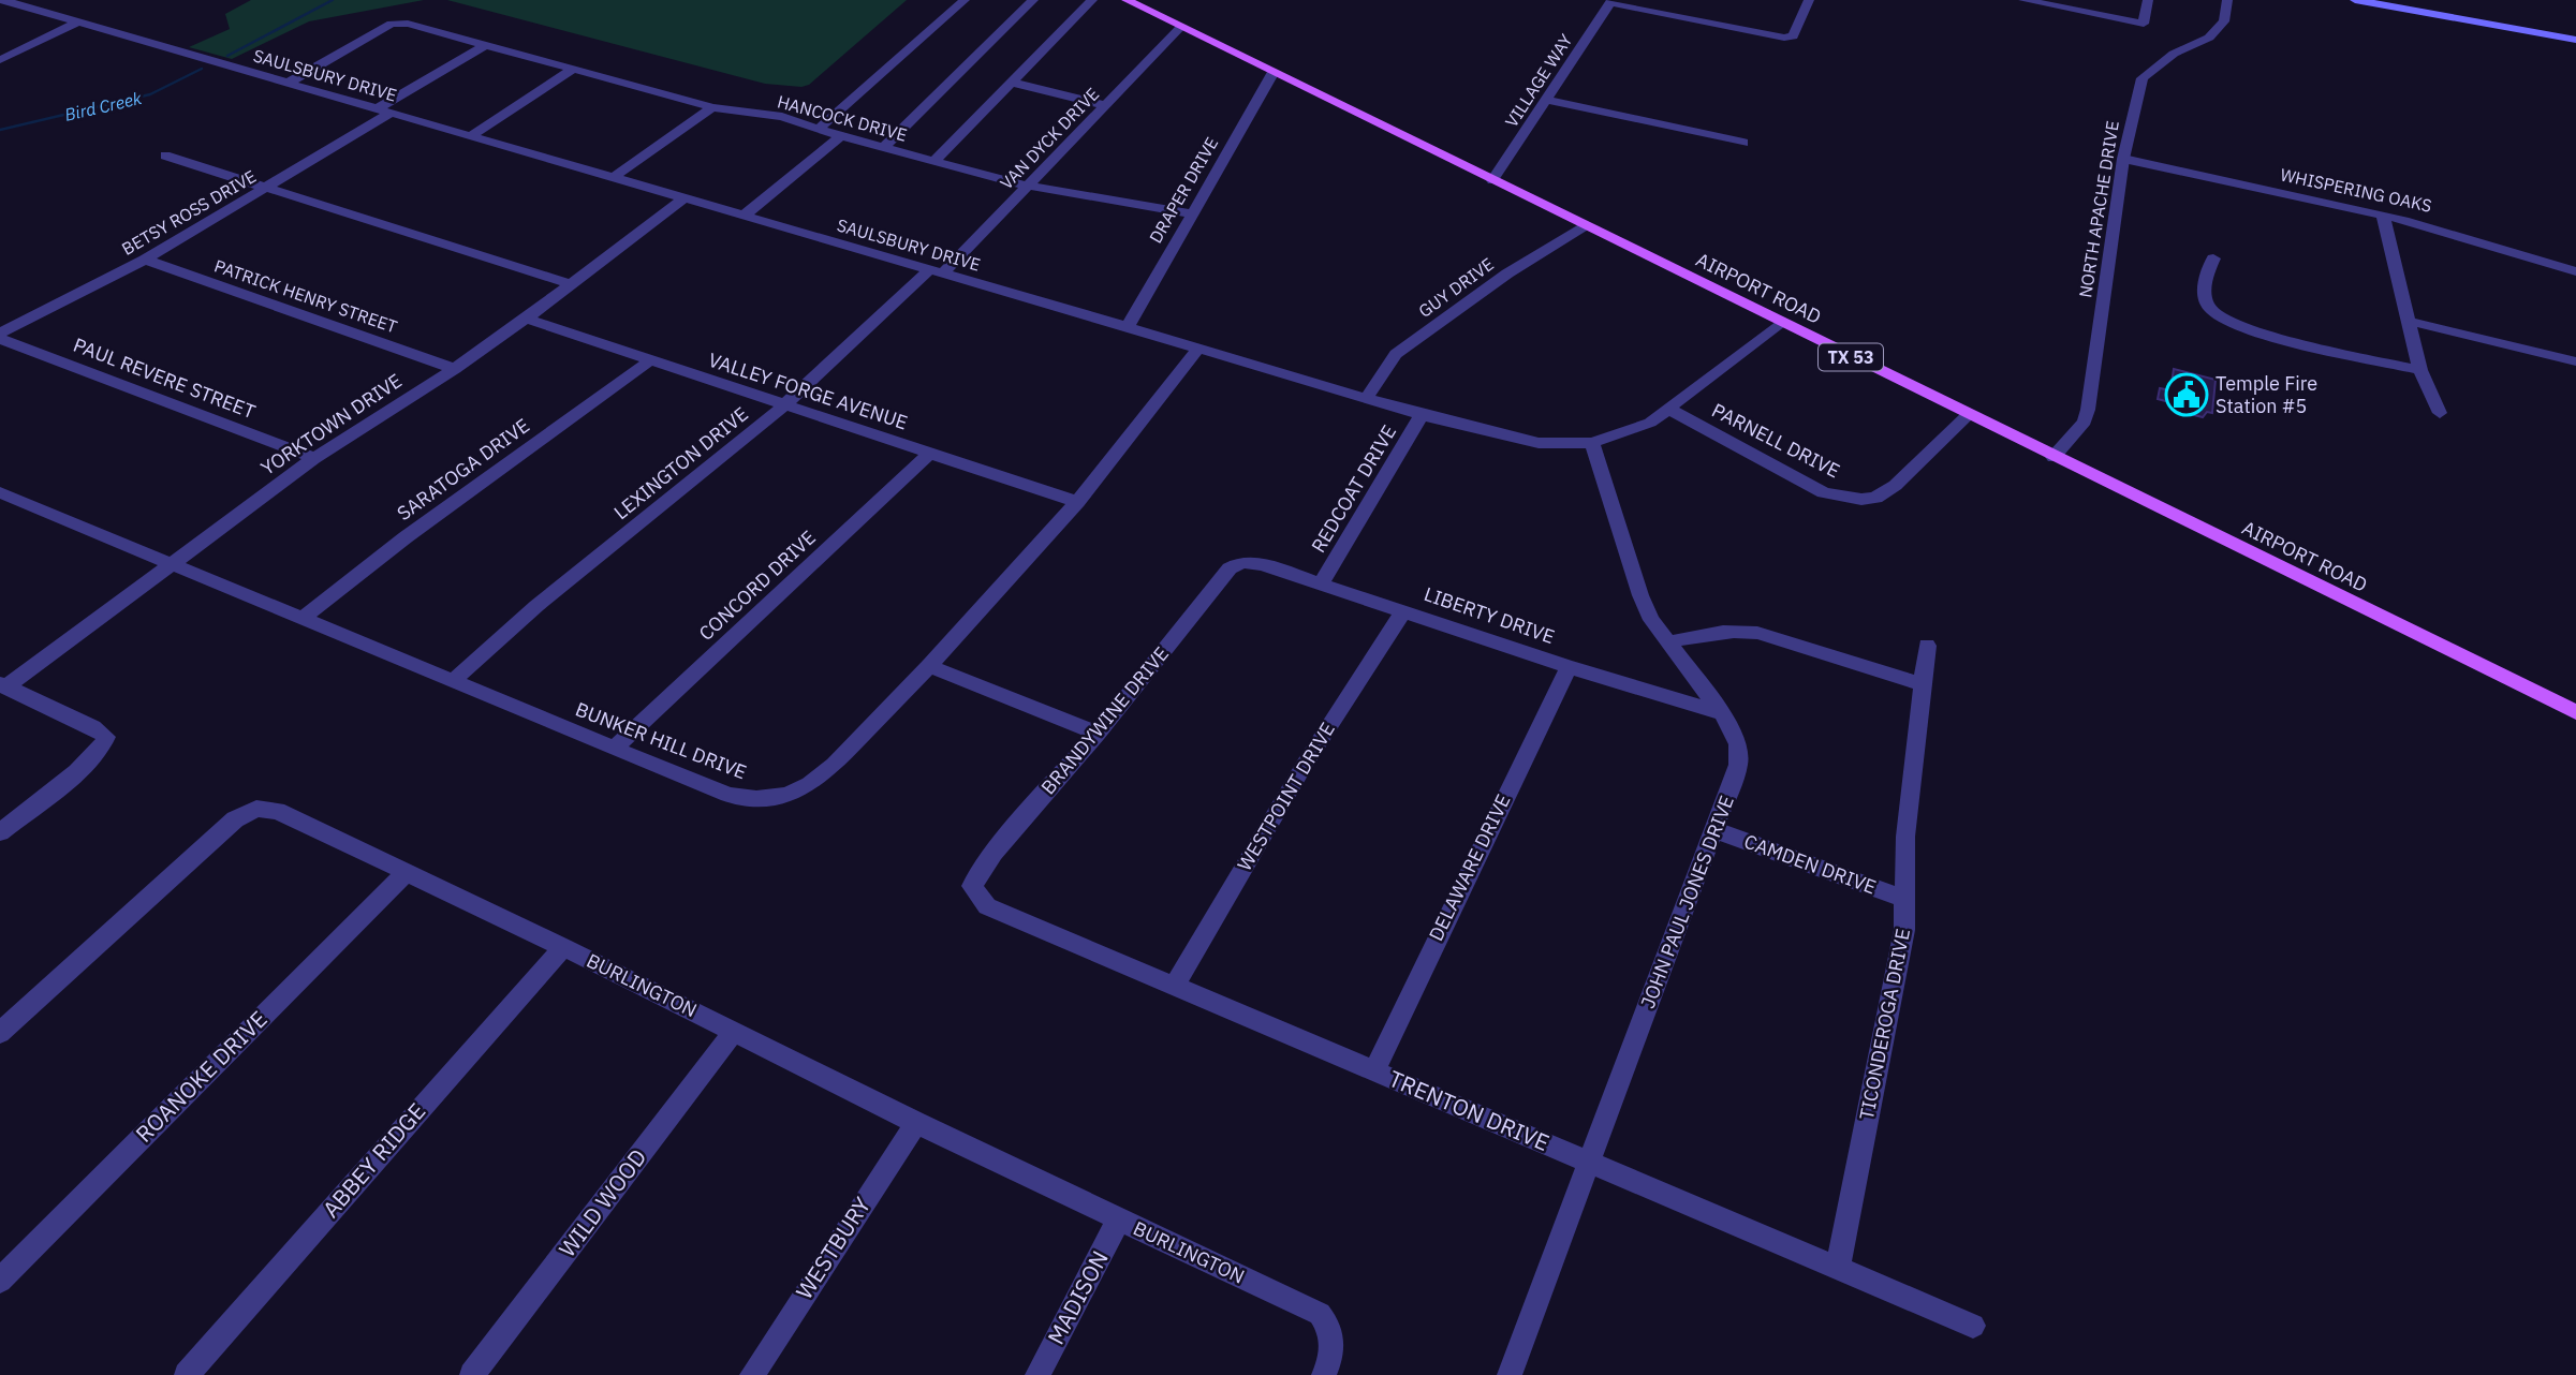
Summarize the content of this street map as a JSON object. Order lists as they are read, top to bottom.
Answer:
{
  "streets": {
    "main road": ["AIRPORT ROAD", "TX 53"],
    "street": [
      "SAULSBURY DRIVE",
      "VILLAGE WAY",
      "HANCOCK DRIVE",
      "VAN DYCK DRIVE",
      "DRAPER DRIVE",
      "WHISPERING OAKS",
      "NORTH APACHE DRIVE",
      "BETSY ROSS DRIVE",
      "GUY DRIVE",
      "PATRICK HENRY STREET",
      "PAUL REVERE STREET",
      "VALLEY FORGE AVENUE",
      "YORKTOWN DRIVE",
      "PARNELL DRIVE",
      "LEXINGTON DRIVE",
      "SARATOGA DRIVE",
      "REDCOAT DRIVE",
      "CONCORD DRIVE",
      "LIBERTY DRIVE",
      "BRANDYWINE DRIVE",
      "BUNKER HILL DRIVE",
      "WESTPOINT DRIVE",
      "CAMDEN DRIVE",
      "DELAWARE DRIVE",
      "JOHN PAUL JONES DRIVE",
      "BURLINGTON",
      "TICONDEROGA DRIVE",
      "ROANOKE DRIVE",
      "TRENTON DRIVE",
      "ABBEY RIDGE",
      "WILD WOOD",
      "WESTBURY",
      "MADISON"
    ]
  },
  "crossings": [
    ["SAULSBURY DRIVE", "HANCOCK DRIVE"],
    ["SAULSBURY DRIVE", "VAN DYCK DRIVE"],
    ["SAULSBURY DRIVE", "DRAPER DRIVE"],
    ["SAULSBURY DRIVE", "BETSY ROSS DRIVE"],
    ["SAULSBURY DRIVE", "GUY DRIVE"],
    ["SAULSBURY DRIVE", "AIRPORT ROAD"],
    ["SAULSBURY DRIVE", "YORKTOWN DRIVE"],
    ["SAULSBURY DRIVE", "PARNELL DRIVE"],
    ["SAULSBURY DRIVE", "LEXINGTON DRIVE"],
    ["SAULSBURY DRIVE", "REDCOAT DRIVE"],
    ["SAULSBURY DRIVE", "BUNKER HILL DRIVE"],
    ["SAULSBURY DRIVE", "JOHN PAUL JONES DRIVE"],
    ["VILLAGE WAY", "AIRPORT ROAD"],
    ["HANCOCK DRIVE", "VAN DYCK DRIVE"],
    ["HANCOCK DRIVE", "DRAPER DRIVE"],
    ["HANCOCK DRIVE", "BETSY ROSS DRIVE"],
    ["VAN DYCK DRIVE", "AIRPORT ROAD"],
    ["VAN DYCK DRIVE", "LEXINGTON DRIVE"],
    ["DRAPER DRIVE", "AIRPORT ROAD"],
    ["WHISPERING OAKS", "NORTH APACHE DRIVE"],
    ["NORTH APACHE DRIVE", "AIRPORT ROAD"],
    ["BETSY ROSS DRIVE", "PATRICK HENRY STREET"],
    ["GUY DRIVE", "AIRPORT ROAD"],
    ["AIRPORT ROAD", "PARNELL DRIVE"],
    ["PATRICK HENRY STREET", "YORKTOWN DRIVE"],
    ["PAUL REVERE STREET", "YORKTOWN DRIVE"],
    ["VALLEY FORGE AVENUE", "YORKTOWN DRIVE"],
    ["VALLEY FORGE AVENUE", "LEXINGTON DRIVE"],
    ["VALLEY FORGE AVENUE", "SARATOGA DRIVE"],
    ["VALLEY FORGE AVENUE", "CONCORD DRIVE"],
    ["VALLEY FORGE AVENUE", "BUNKER HILL DRIVE"],
    ["YORKTOWN DRIVE", "BUNKER HILL DRIVE"],
    ["LEXINGTON DRIVE", "BUNKER HILL DRIVE"],
    ["SARATOGA DRIVE", "BUNKER HILL DRIVE"],
    ["REDCOAT DRIVE", "LIBERTY DRIVE"],
    ["CONCORD DRIVE", "BUNKER HILL DRIVE"],
    ["LIBERTY DRIVE", "BRANDYWINE DRIVE"],
    ["LIBERTY DRIVE", "WESTPOINT DRIVE"],
    ["LIBERTY DRIVE", "DELAWARE DRIVE"],
    ["LIBERTY DRIVE", "JOHN PAUL JONES DRIVE"],
    ["BRANDYWINE DRIVE", "TRENTON DRIVE"],
    ["WESTPOINT DRIVE", "TRENTON DRIVE"],
    ["CAMDEN DRIVE", "JOHN PAUL JONES DRIVE"],
    ["CAMDEN DRIVE", "TICONDEROGA DRIVE"],
    ["DELAWARE DRIVE", "TRENTON DRIVE"],
    ["JOHN PAUL JONES DRIVE", "TRENTON DRIVE"],
    ["BURLINGTON", "ROANOKE DRIVE"],
    ["BURLINGTON", "ABBEY RIDGE"],
    ["BURLINGTON", "WILD WOOD"],
    ["BURLINGTON", "WESTBURY"],
    ["BURLINGTON", "MADISON"],
    ["TICONDEROGA DRIVE", "TRENTON DRIVE"]
  ],
  "water": ["Bird Creek"],
  "places": {
    "public building": ["Temple Fire Station #5"]
  }
}
